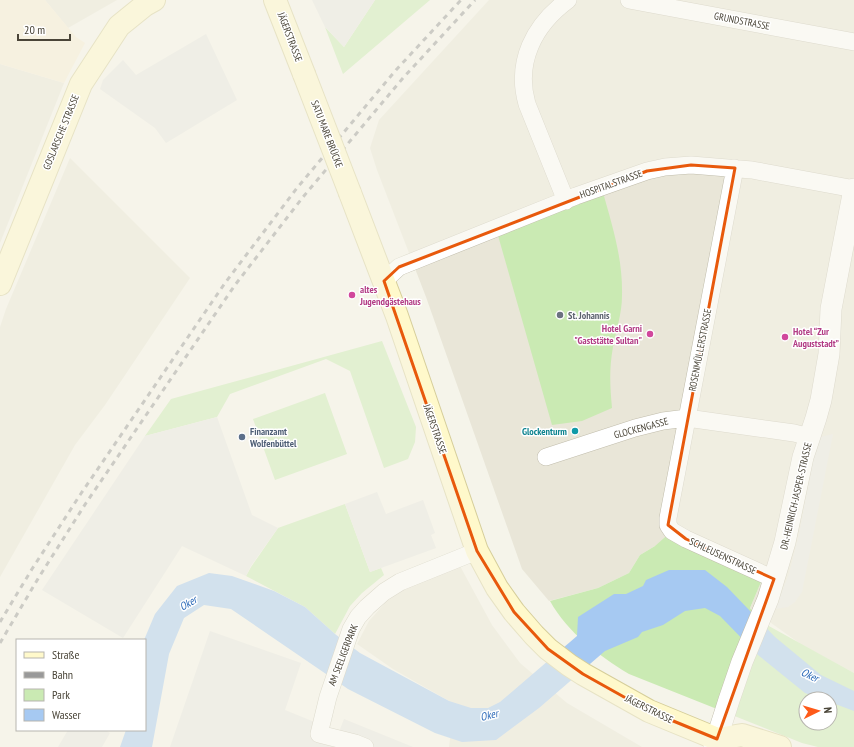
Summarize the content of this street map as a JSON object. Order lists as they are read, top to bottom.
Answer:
{
  "streets": {
    "main road": ["JÄGERSTRASSE", "GOSLARSCHE STRASSE", "SATU MARE BRÜCKE"],
    "street": [
      "GRUNDSTRASSE",
      "HOSPITALSTRASSE",
      "ROSENMÜLLERSTRASSE",
      "GLOCKENGASSE",
      "DR.-HEINRICH-JASPER-STRASSE",
      "SCHLEUSENSTRASSE",
      "AM SEELIGERPARK"
    ]
  },
  "crossings": [
    ["JÄGERSTRASSE", "SATU MARE BRÜCKE"],
    ["JÄGERSTRASSE", "HOSPITALSTRASSE"],
    ["JÄGERSTRASSE", "DR.-HEINRICH-JASPER-STRASSE"],
    ["JÄGERSTRASSE", "AM SEELIGERPARK"],
    ["HOSPITALSTRASSE", "ROSENMÜLLERSTRASSE"],
    ["HOSPITALSTRASSE", "DR.-HEINRICH-JASPER-STRASSE"],
    ["ROSENMÜLLERSTRASSE", "GLOCKENGASSE"],
    ["ROSENMÜLLERSTRASSE", "SCHLEUSENSTRASSE"],
    ["GLOCKENGASSE", "DR.-HEINRICH-JASPER-STRASSE"],
    ["DR.-HEINRICH-JASPER-STRASSE", "SCHLEUSENSTRASSE"]
  ],
  "water": ["Oker"],
  "places": [
    "altes Jugendgästehaus",
    "St. Johannis",
    "Hotel Garni \"Gaststätte Sultan\"",
    "Hotel “Zur Auguststadt”",
    "Glockenturm",
    "Finanzamt Wolfenbüttel"
  ],
  "legend": [
    "Straße",
    "Bahn",
    "Park",
    "Wasser"
  ],
  "scale_bar": "20 m",
  "north": "right"
}
